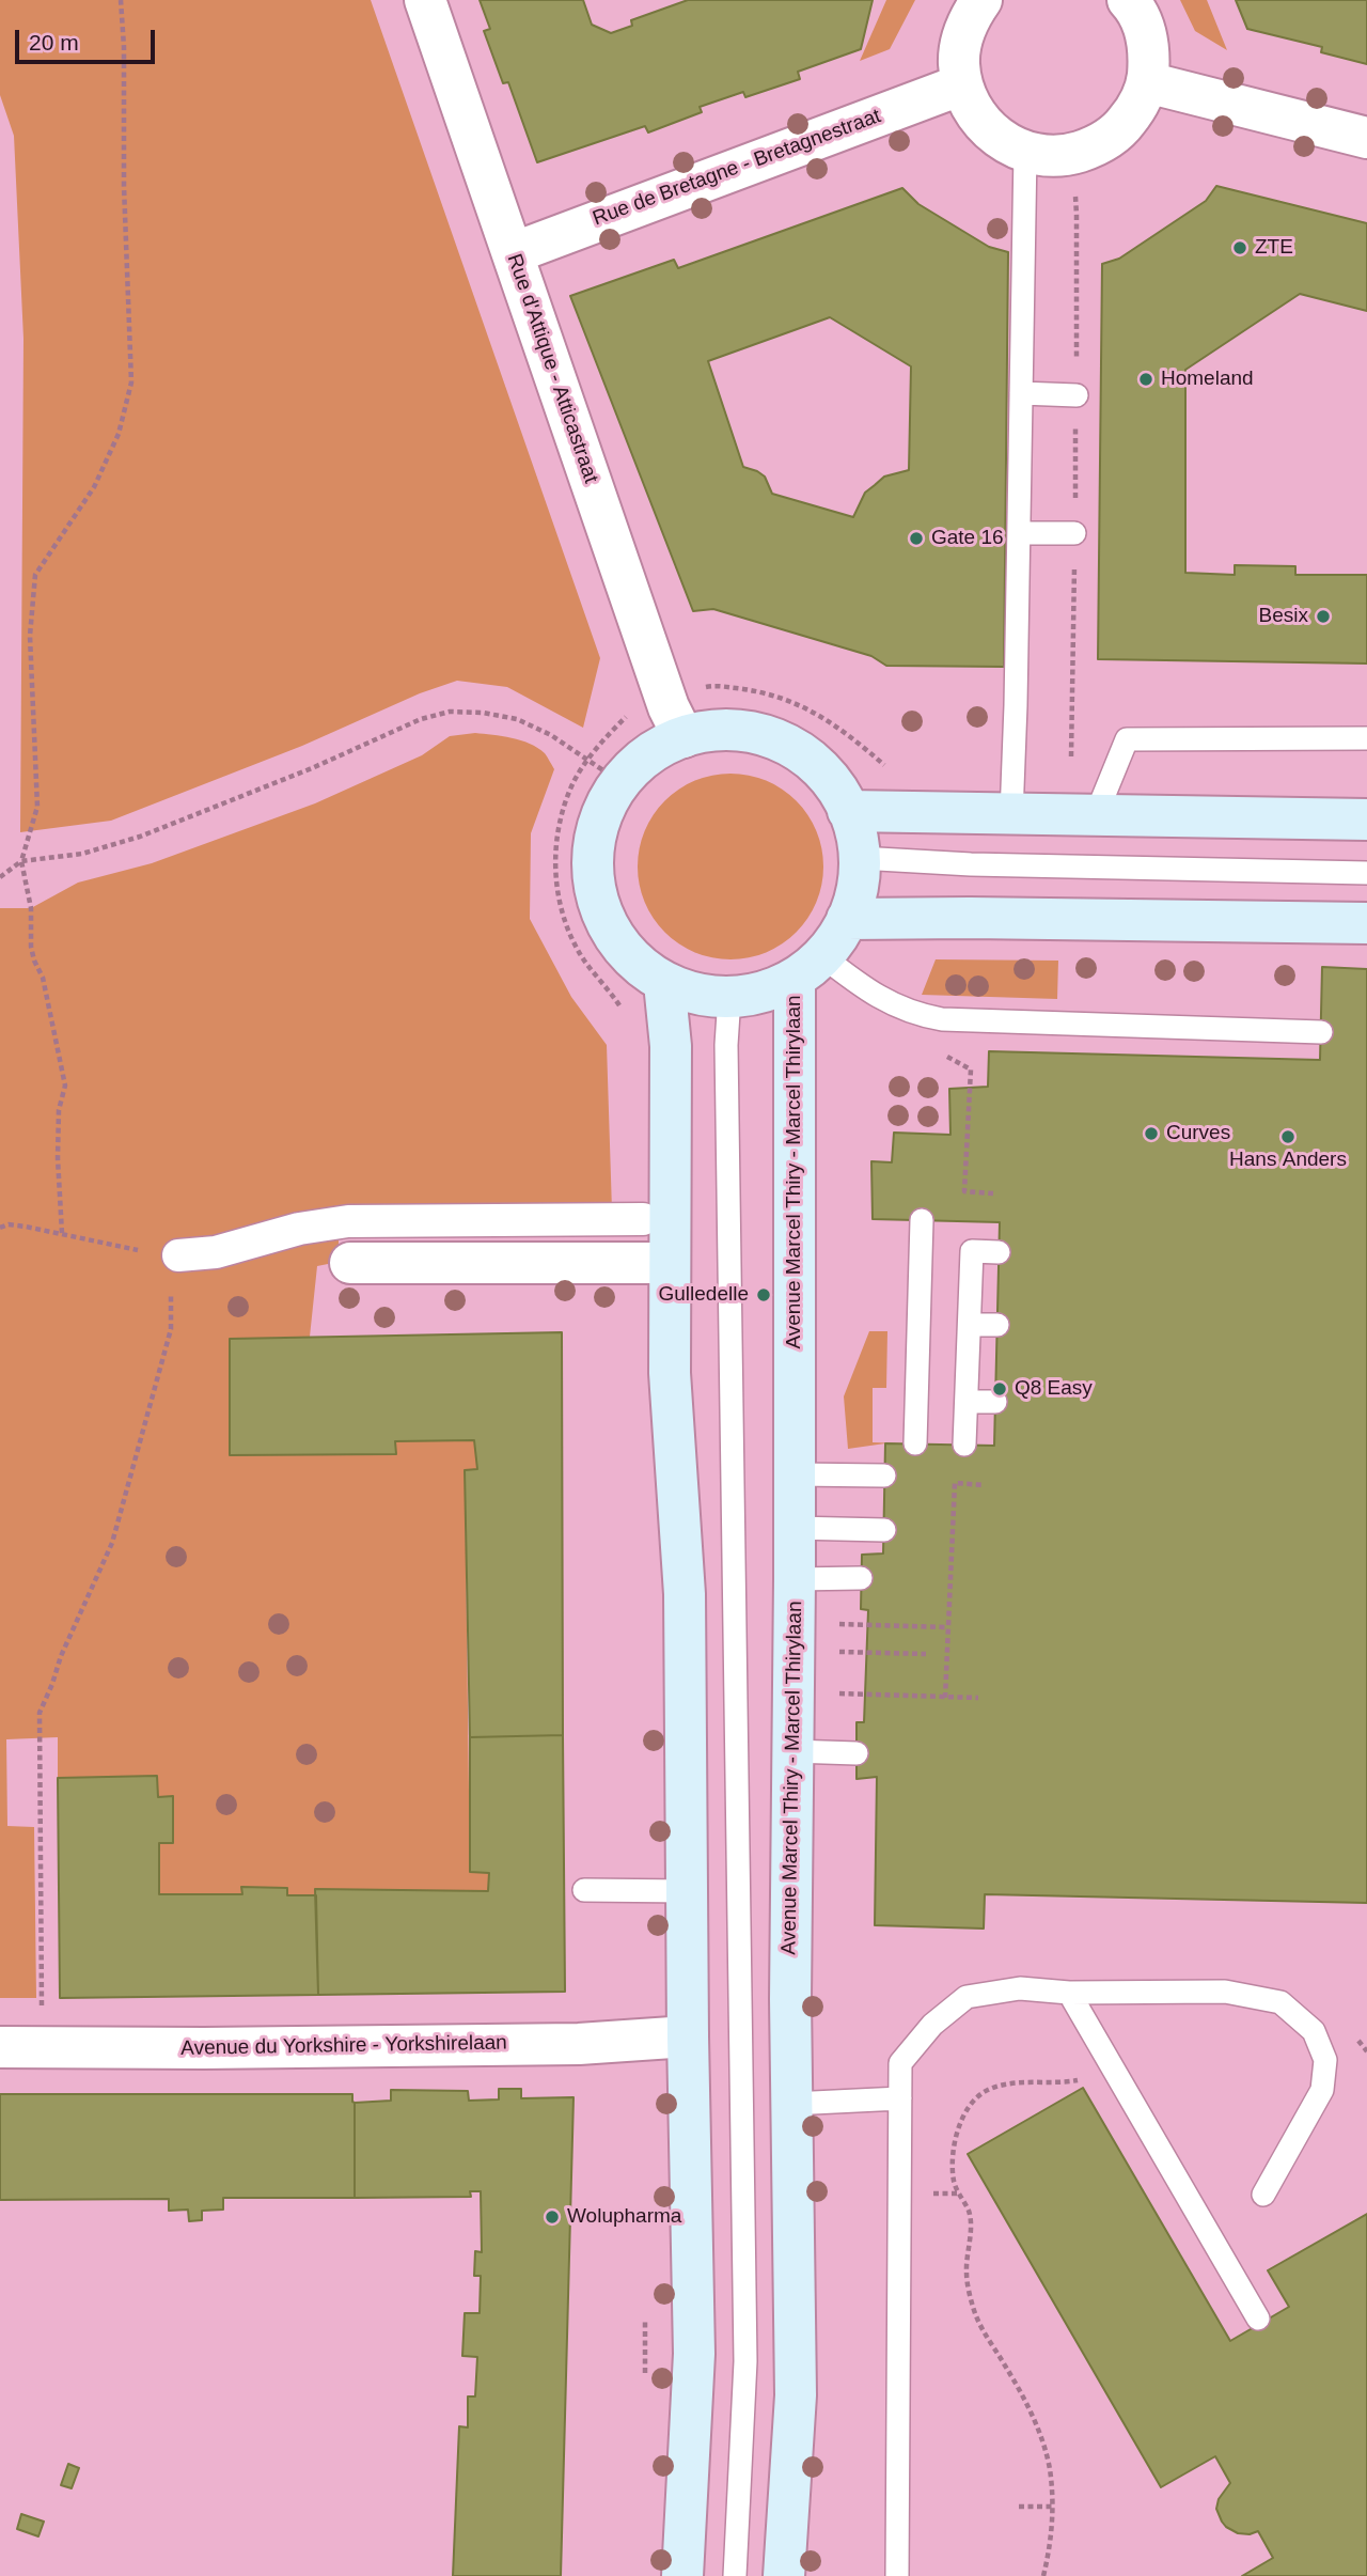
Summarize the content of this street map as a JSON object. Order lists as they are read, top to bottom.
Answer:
{
  "streets": {
    "main road": ["Avenue Marcel Thiry - Marcel Thirylaan"],
    "street": ["Rue de Bretagne - Bretagnestraat", "Rue d'Attique - Atticastraat", "Avenue du Yorkshire - Yorkshirelaan"]
  },
  "crossings": [
    ["Rue de Bretagne - Bretagnestraat", "Rue d'Attique - Atticastraat"]
  ],
  "places": [
    "ZTE",
    "Homeland",
    "Gate 16",
    "Besix",
    "Curves",
    "Hans Anders",
    "Gulledelle",
    "Q8 Easy",
    "Wolupharma"
  ],
  "scale_bar": "20 m"
}
